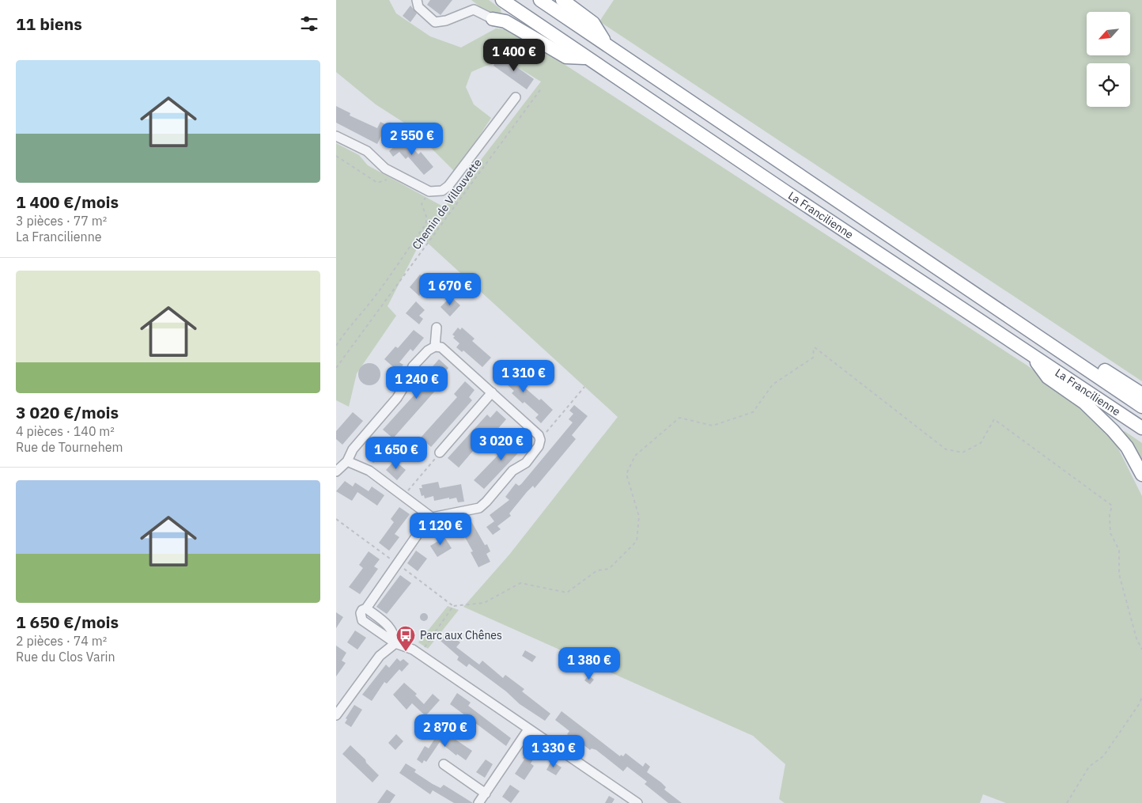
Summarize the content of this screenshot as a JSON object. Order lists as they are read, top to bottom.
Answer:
{
  "streets": {
    "highway": ["La Francilienne"],
    "path": ["Chemin de Villouvette"]
  },
  "places": {
    "bus stop": ["Parc aux Chênes"]
  },
  "north": "bottom left",
  "page": {
    "heading": "11 biens",
    "price": [
      "1 400 €",
      "2 550 €",
      "1 670 €",
      "1 310 €",
      "1 240 €",
      "3 020 €",
      "1 650 €",
      "1 120 €",
      "1 380 €",
      "2 870 €",
      "1 330 €"
    ],
    "list": [
      {
        "name": "1 400 €/mois",
        "note": "3 pièces · 77 m² · La Francilienne"
      },
      {
        "name": "3 020 €/mois",
        "note": "4 pièces · 140 m² · Rue de Tournehem"
      },
      {
        "name": "1 650 €/mois",
        "note": "2 pièces · 74 m² · Rue du Clos Varin"
      }
    ]
  }
}
